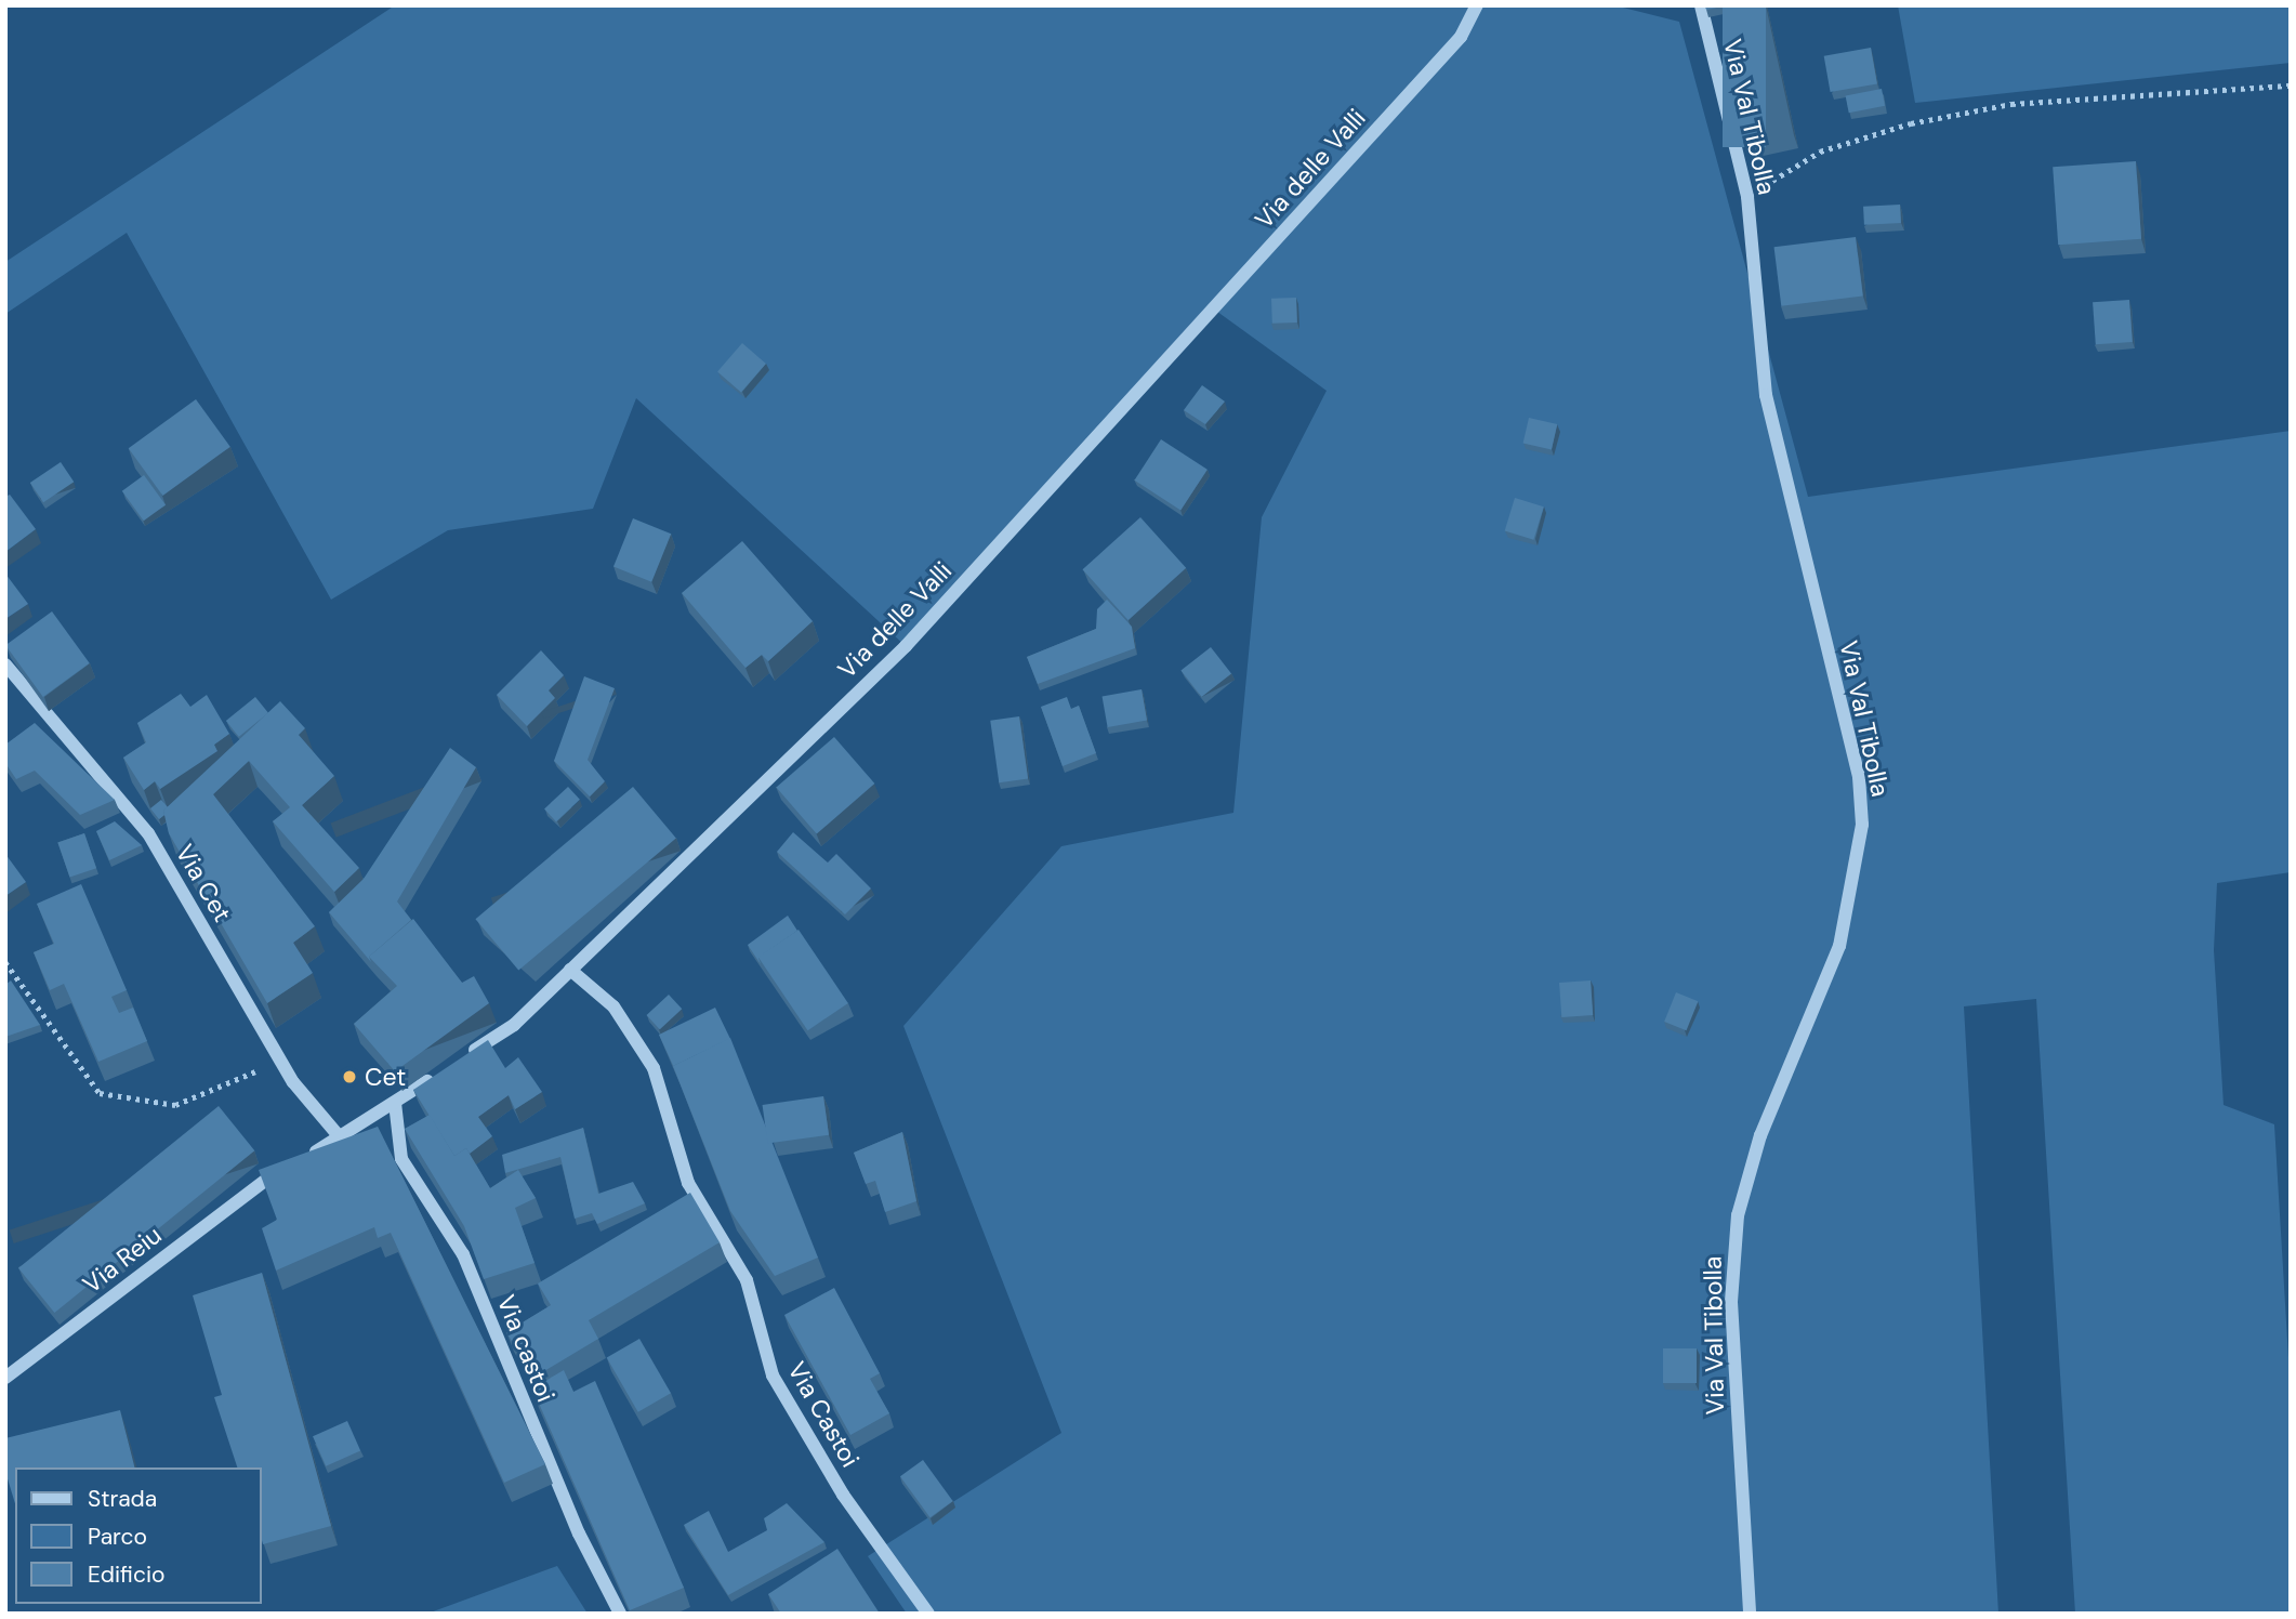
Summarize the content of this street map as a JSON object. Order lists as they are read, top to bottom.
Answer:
{
  "streets": {
    "street": [
      "Via Val Tibolla",
      "Via delle Valli",
      "Via Cet",
      "Via Reiu",
      "Via castoi",
      "Via Castoi"
    ]
  },
  "crossings": [
    ["Via delle Valli", "Via Cet"],
    ["Via delle Valli", "Via Reiu"],
    ["Via delle Valli", "Via castoi"],
    ["Via delle Valli", "Via Castoi"]
  ],
  "places": ["Cet"],
  "legend": ["Strada", "Parco", "Edificio"]
}
